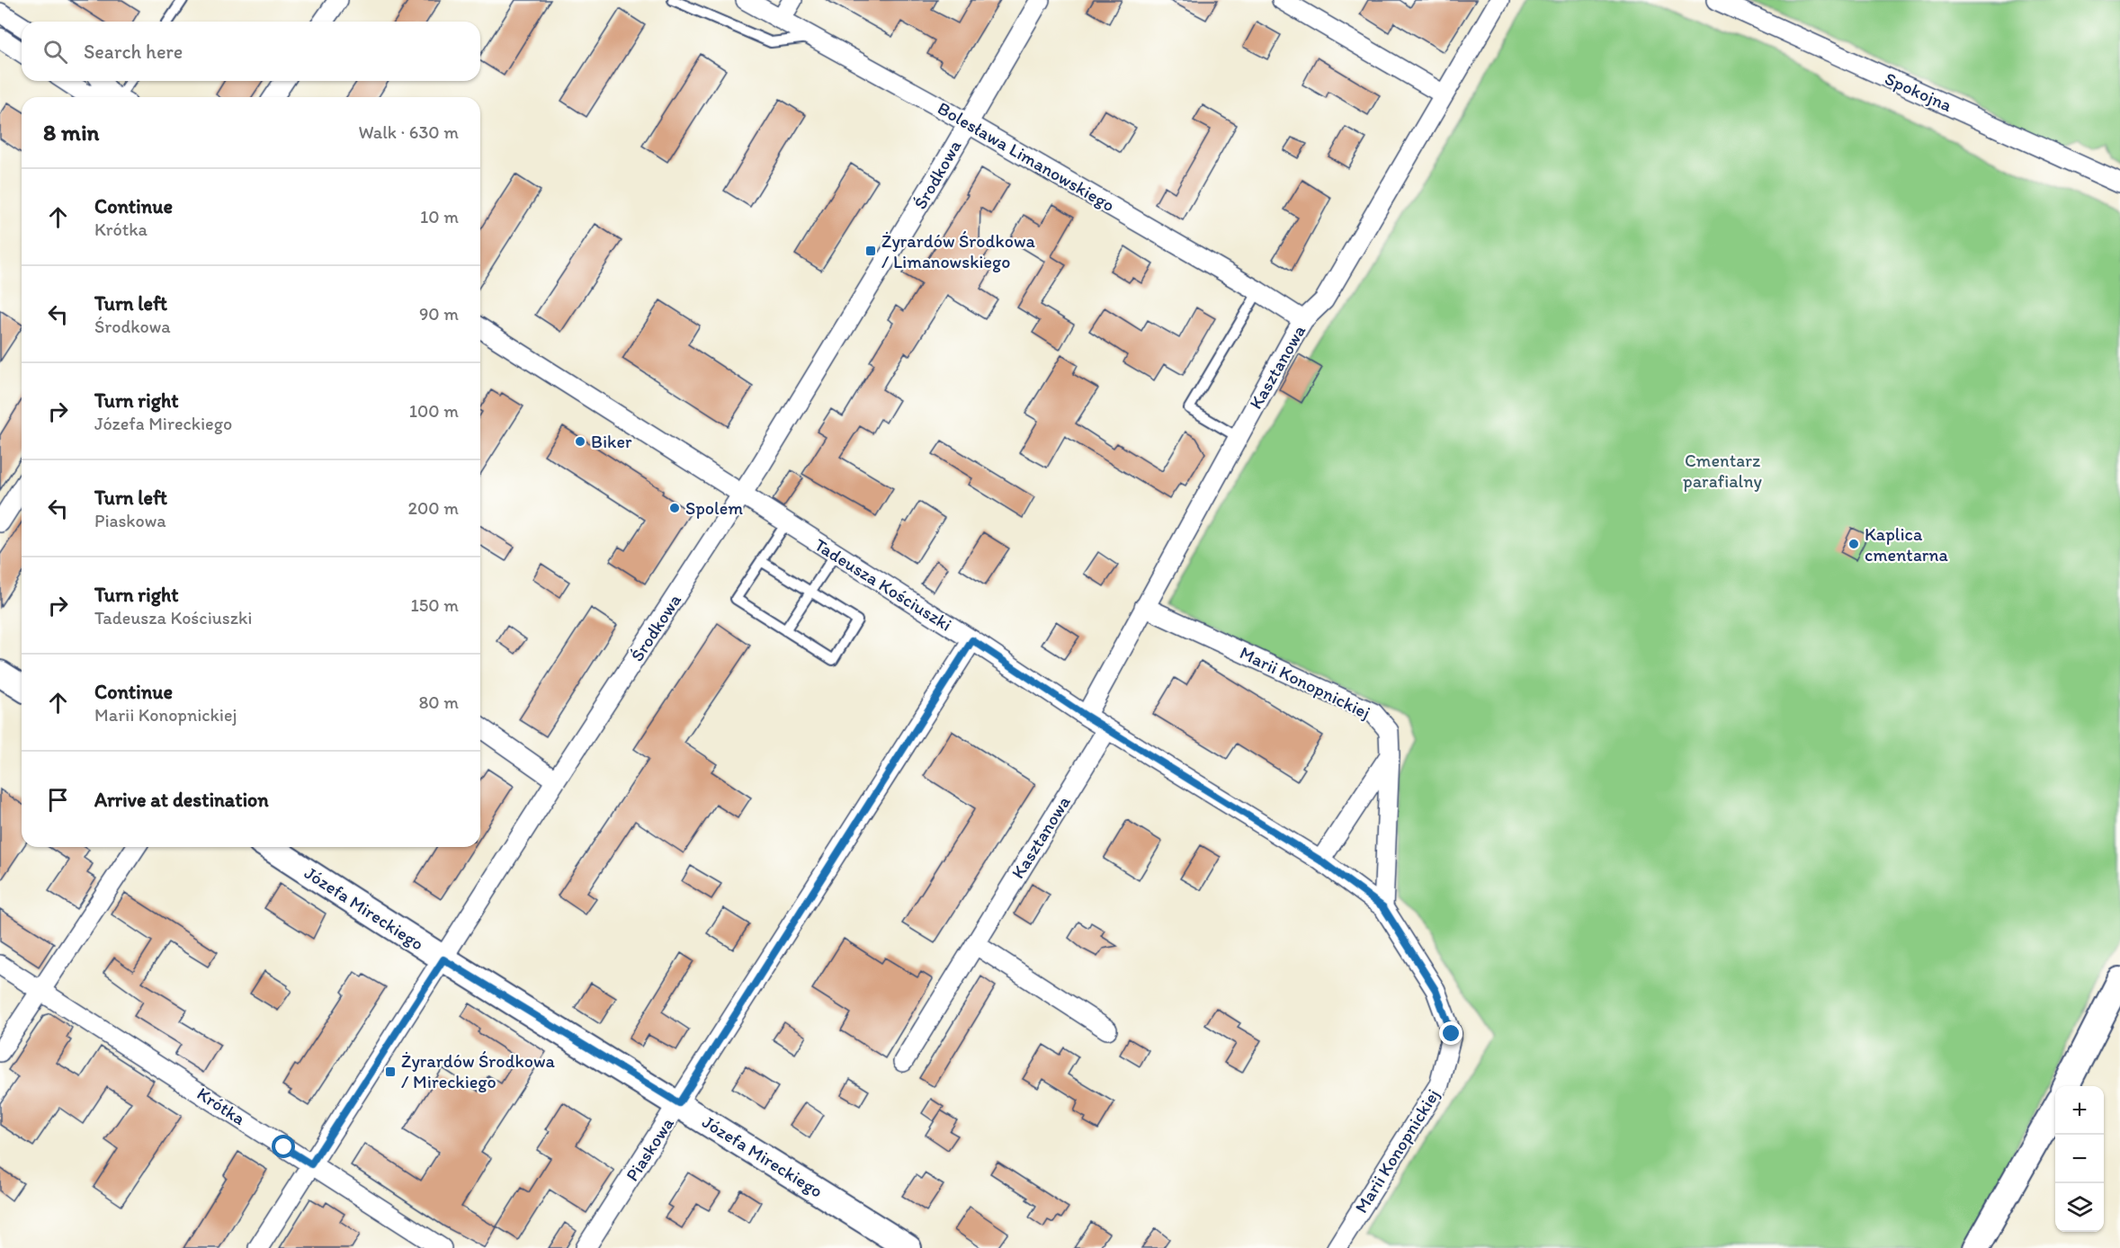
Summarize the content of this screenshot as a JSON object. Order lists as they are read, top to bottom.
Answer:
{
  "streets": {
    "street": [
      "Spokojna",
      "Bolesława Limanowskiego",
      "Środkowa",
      "Kasztanowa",
      "Tadeusza Kościuszki",
      "Marii Konopnickiej",
      "Józefa Mireckiego",
      "Krótka",
      "Piaskowa"
    ]
  },
  "crossings": [
    ["Bolesława Limanowskiego", "Środkowa"],
    ["Bolesława Limanowskiego", "Kasztanowa"],
    ["Środkowa", "Tadeusza Kościuszki"],
    ["Środkowa", "Józefa Mireckiego"],
    ["Środkowa", "Krótka"],
    ["Kasztanowa", "Tadeusza Kościuszki"],
    ["Kasztanowa", "Marii Konopnickiej"],
    ["Tadeusza Kościuszki", "Marii Konopnickiej"],
    ["Tadeusza Kościuszki", "Piaskowa"],
    ["Józefa Mireckiego", "Piaskowa"]
  ],
  "parks": ["Cmentarz parafialny"],
  "places": {
    "transit": ["Żyrardów Środkowa / Limanowskiego", "Żyrardów Środkowa / Mireckiego"],
    "other": ["Biker", "Spolem", "Kaplica cmentarna"]
  },
  "page": {
    "search": "Search here",
    "heading": ["8 min", "Walk · 630 m"],
    "list": [
      ["Continue", "Krótka", "10 m"],
      ["Turn left", "Środkowa", "90 m"],
      ["Turn right", "Józefa Mireckiego", "100 m"],
      ["Turn left", "Piaskowa", "200 m"],
      ["Turn right", "Tadeusza Kościuszki", "150 m"],
      ["Continue", "Marii Konopnickiej", "80 m"],
      "Arrive at destination"
    ],
    "map_buttons": ["+", "−"]
  }
}
